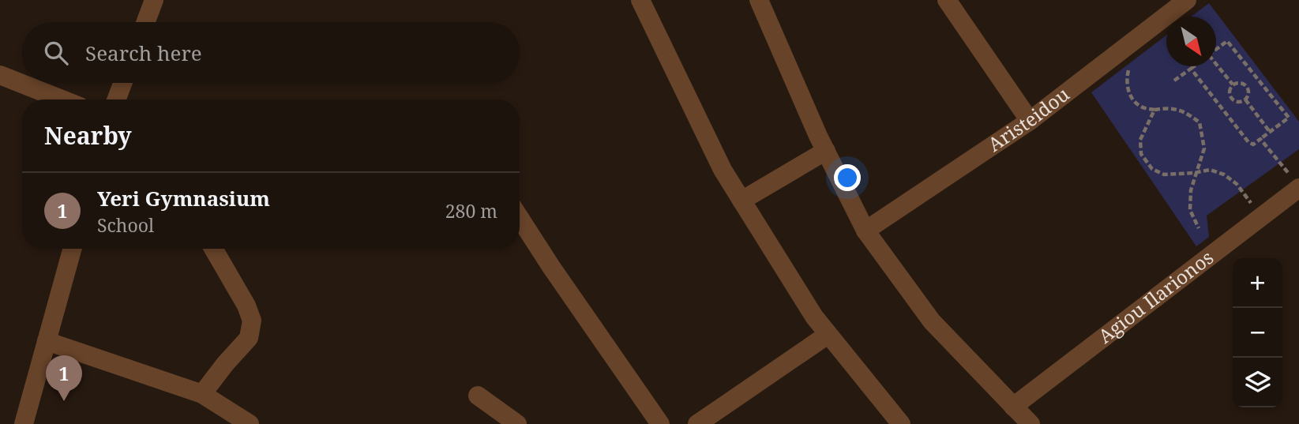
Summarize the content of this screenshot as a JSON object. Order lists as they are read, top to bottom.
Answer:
{
  "streets": {
    "street": ["Aristeidou", "Agiou Ilarionos"]
  },
  "north": "bottom right",
  "page": {
    "search": "Search here",
    "heading": "Nearby",
    "list": [
      {
        "mark": "1",
        "name": "Yeri Gymnasium",
        "note": "School",
        "value": "280 m"
      }
    ],
    "map_buttons": ["+", "−"],
    "pins": "1"
  }
}
